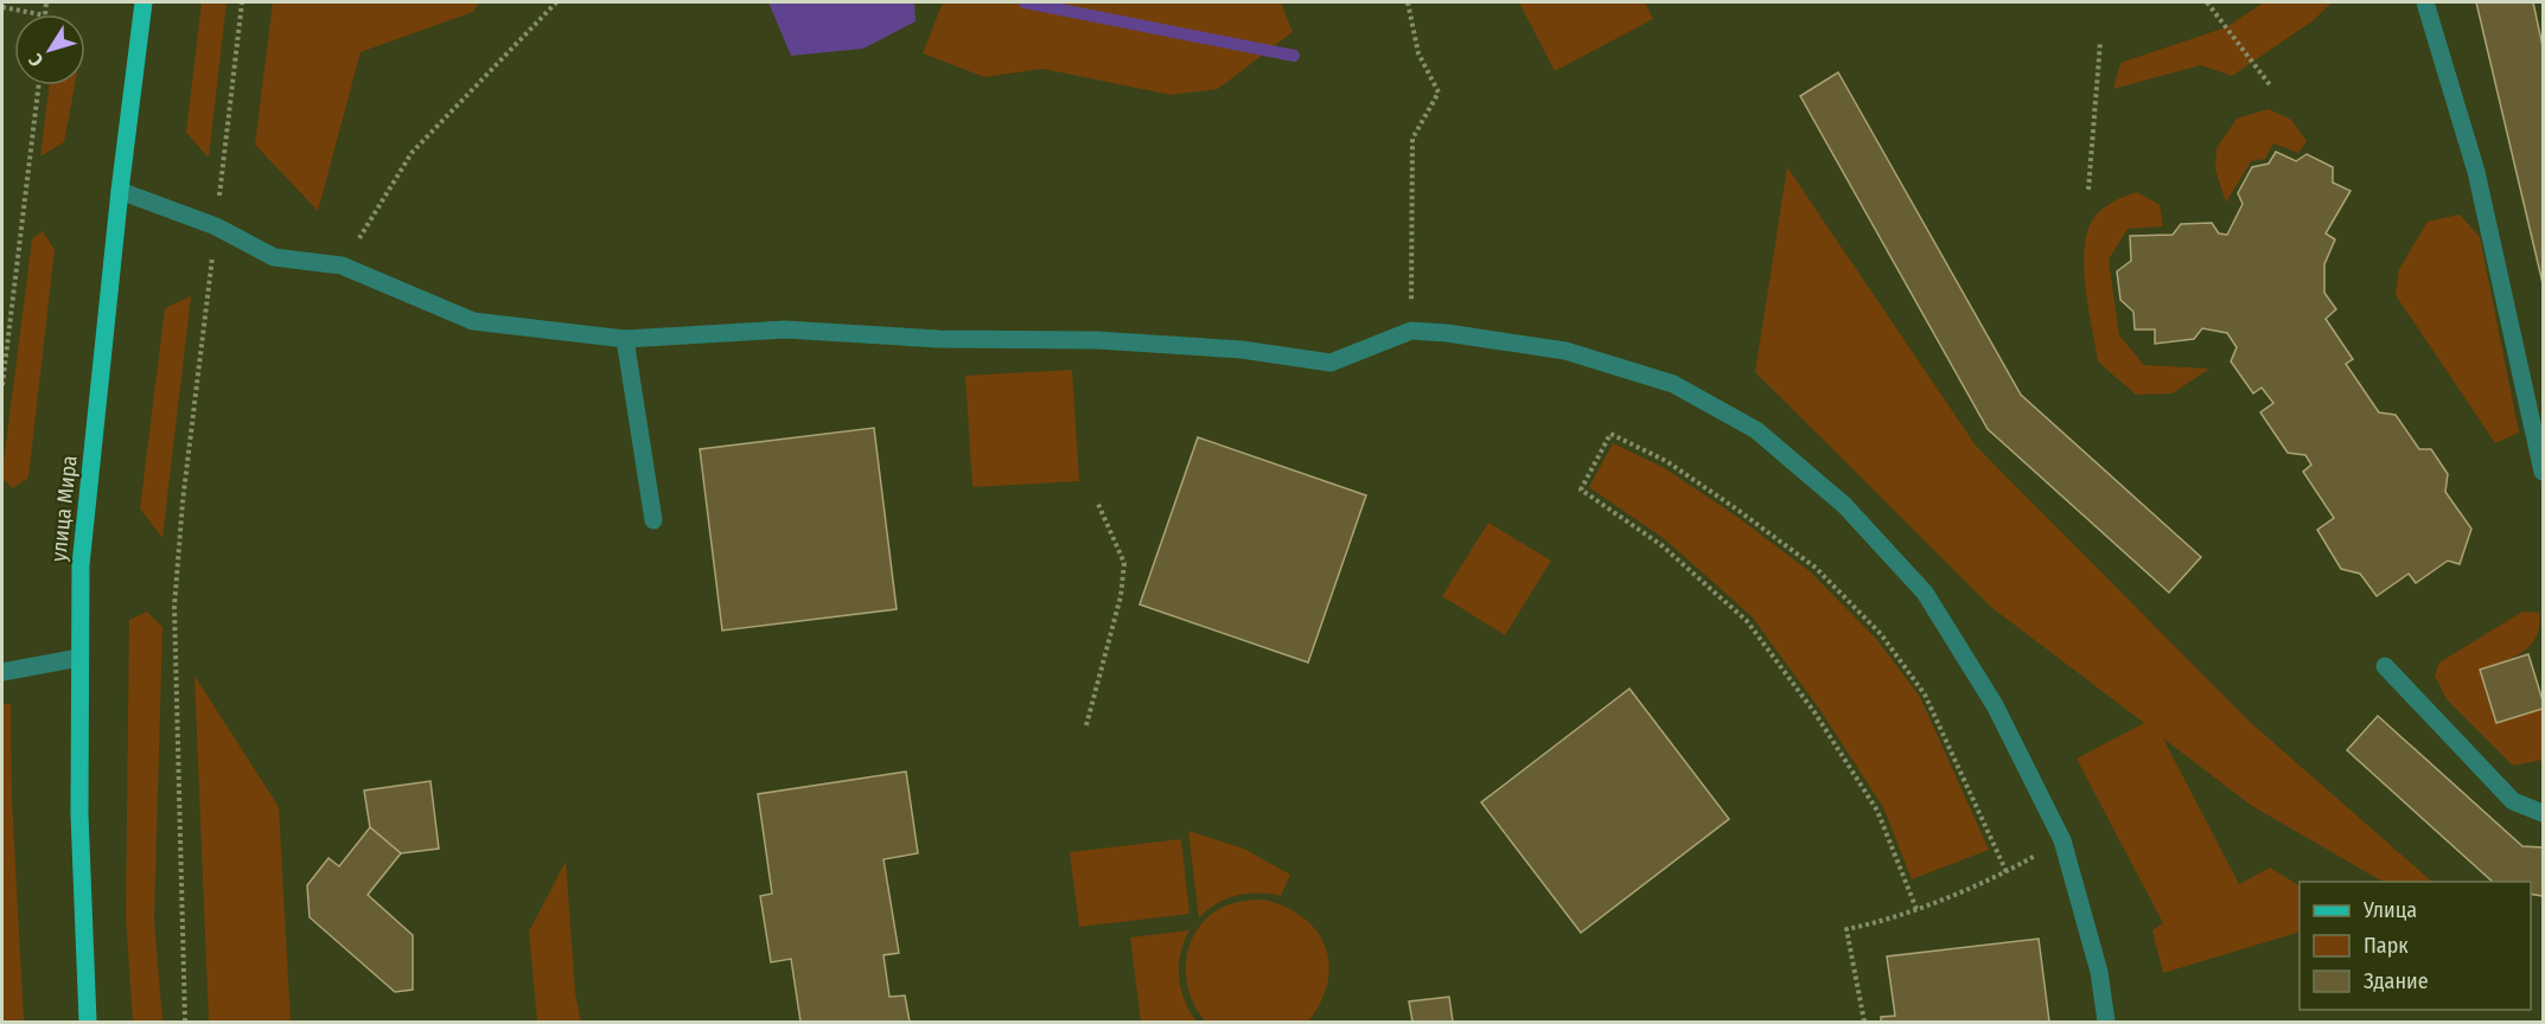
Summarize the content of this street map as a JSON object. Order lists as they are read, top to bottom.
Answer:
{
  "streets": {
    "main road": ["улица Мира"]
  },
  "legend": ["Улица", "Парк", "Здание"],
  "north": "bottom left"
}
